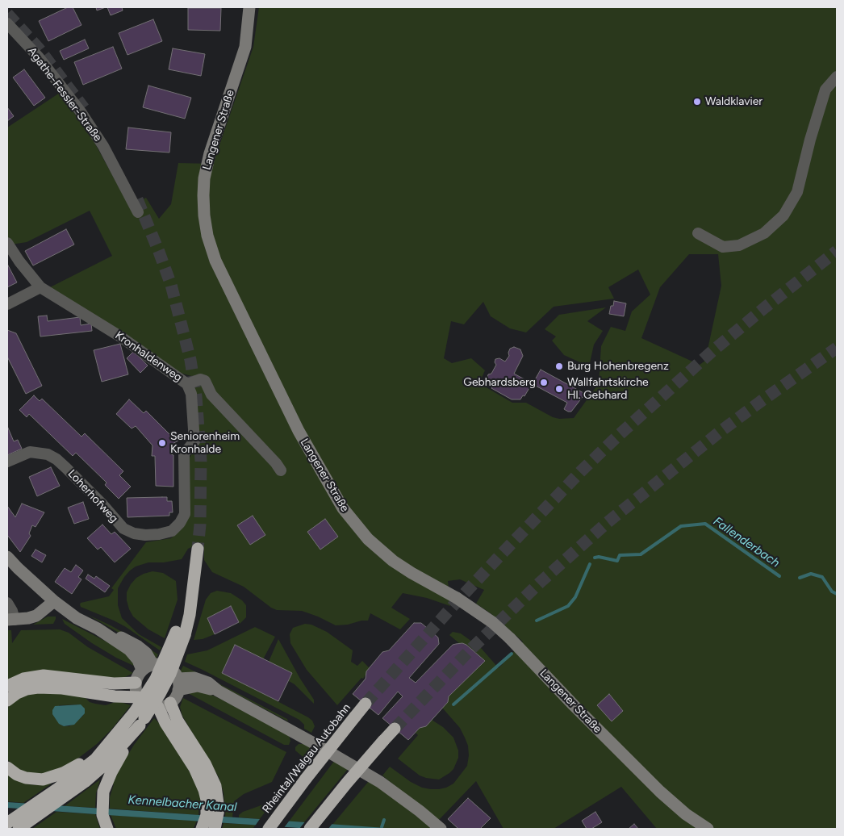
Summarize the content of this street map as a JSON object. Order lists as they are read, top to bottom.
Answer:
{
  "streets": {
    "highway": ["Rheintal/Walgau Autobahn"],
    "main road": ["Langener Straße"],
    "street": ["Agathe-Fessler-Straße", "Kronhaldenweg", "Loherhofweg"]
  },
  "crossings": [
    ["Kronhaldenweg", "Loherhofweg"]
  ],
  "water": ["Fallenderbach", "Kennelbacher Kanal"],
  "places": [
    "Waldklavier",
    "Burg Hohenbregenz",
    "Gebhardsberg",
    "Wallfahrtskirche Hl. Gebhard",
    "Seniorenheim Kronhalde"
  ]
}
